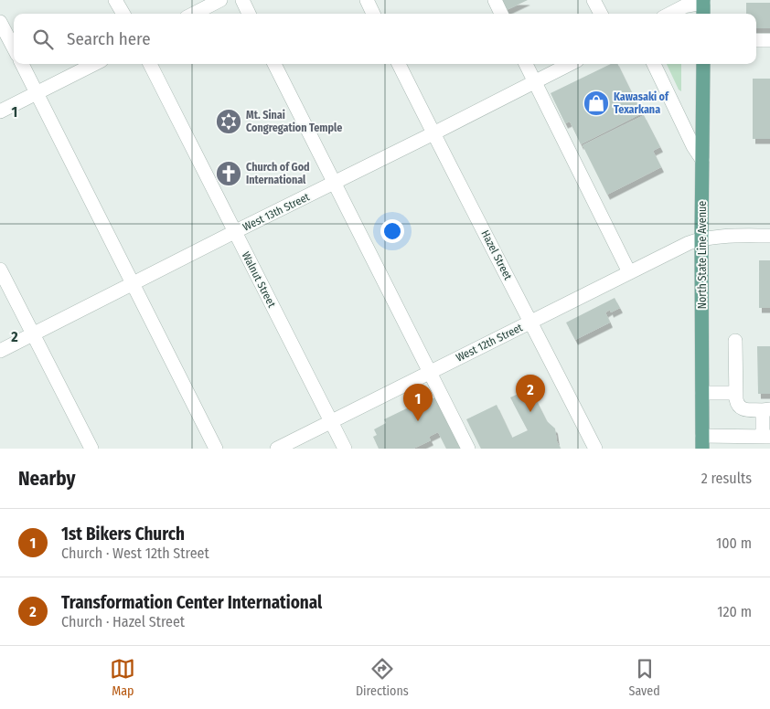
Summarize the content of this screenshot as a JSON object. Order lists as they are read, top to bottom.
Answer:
{
  "streets": {
    "main road": ["North State Line Avenue"],
    "street": [
      "West 13th Street",
      "Hazel Street",
      "Walnut Street",
      "West 12th Street"
    ]
  },
  "crossings": [
    ["West 13th Street", "Hazel Street"],
    ["West 13th Street", "Walnut Street"],
    ["Hazel Street", "West 12th Street"],
    ["North State Line Avenue", "West 12th Street"],
    ["Walnut Street", "West 12th Street"]
  ],
  "places": {
    "shop": ["Kawasaki of Texarkana"],
    "synagogue": ["Mt. Sinai Congregation Temple"],
    "church": ["Church of God International"]
  },
  "page": {
    "search": "Search here",
    "pins": ["2", "1"],
    "heading": ["Nearby", "2 results"],
    "list": [
      {
        "mark": "1",
        "name": "1st Bikers Church",
        "note": "Church · West 12th Street",
        "value": "100 m"
      },
      {
        "mark": "2",
        "name": "Transformation Center International",
        "note": "Church · Hazel Street",
        "value": "120 m"
      }
    ],
    "nav": ["Map", "Directions", "Saved"]
  },
  "grid": {
    "rows": ["1", "2"]
  }
}
